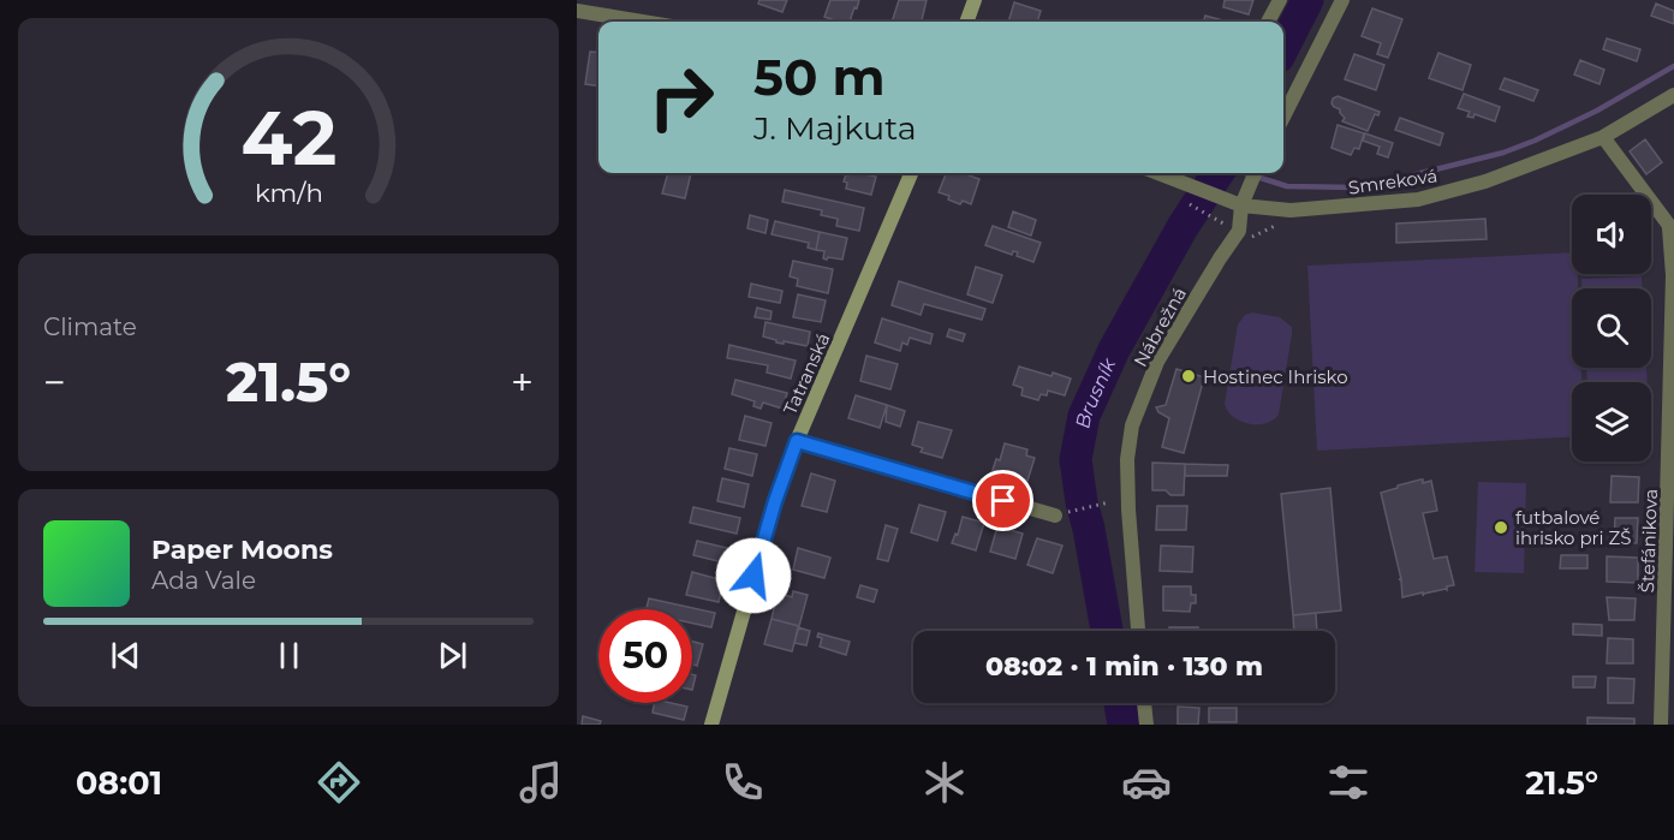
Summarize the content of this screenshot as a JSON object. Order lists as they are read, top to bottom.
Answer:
{
  "streets": {
    "main road": ["Tatranská"],
    "street": ["Smreková", "Nábrežná", "Štefánikova"]
  },
  "crossings": [
    ["Smreková", "Nábrežná"]
  ],
  "water": ["Brusník"],
  "places": ["Hostinec Ihrisko", "futbalové ihrisko pri ZŠ"],
  "page": {
    "turn": ["50 m", "J. Majkuta"],
    "tile": "Climate",
    "heat": ["−", "21.5°", "+"],
    "song": ["Paper Moons", "Ada Vale"],
    "limit": "50",
    "trip": "08:02 · 1 min · 130 m",
    "tabs": ["08:01", "21.5°"],
    "gauge": ["42", "km/h"]
  }
}
